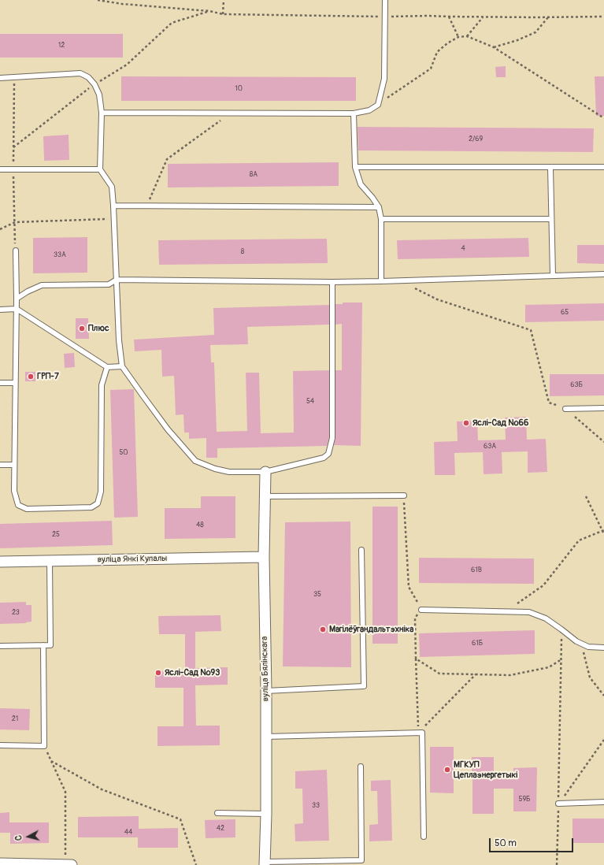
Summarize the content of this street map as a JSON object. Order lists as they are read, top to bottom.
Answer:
{
  "streets": {
    "street": ["вуліца Янкі Купалы", "вуліца Бялінскага"]
  },
  "crossings": [
    ["вуліца Янкі Купалы", "вуліца Бялінскага"]
  ],
  "places": [
    "Плюс",
    "ГРП-7",
    "Яслі-Сад №66",
    "Магілёўгандальтэхніка",
    "Яслі-Сад №93",
    "МГКУП Цеплаэнергетыкі"
  ],
  "house_numbers": [
    "12",
    "10",
    "2/69",
    "8А",
    "4",
    "8",
    "33А",
    "65",
    "63Б",
    "54",
    "63А",
    "50",
    "48",
    "25",
    "61В",
    "35",
    "23",
    "61Б",
    "21",
    "59Б",
    "33",
    "42",
    "44"
  ],
  "scale_bar": "50 m",
  "north": "left"
}
